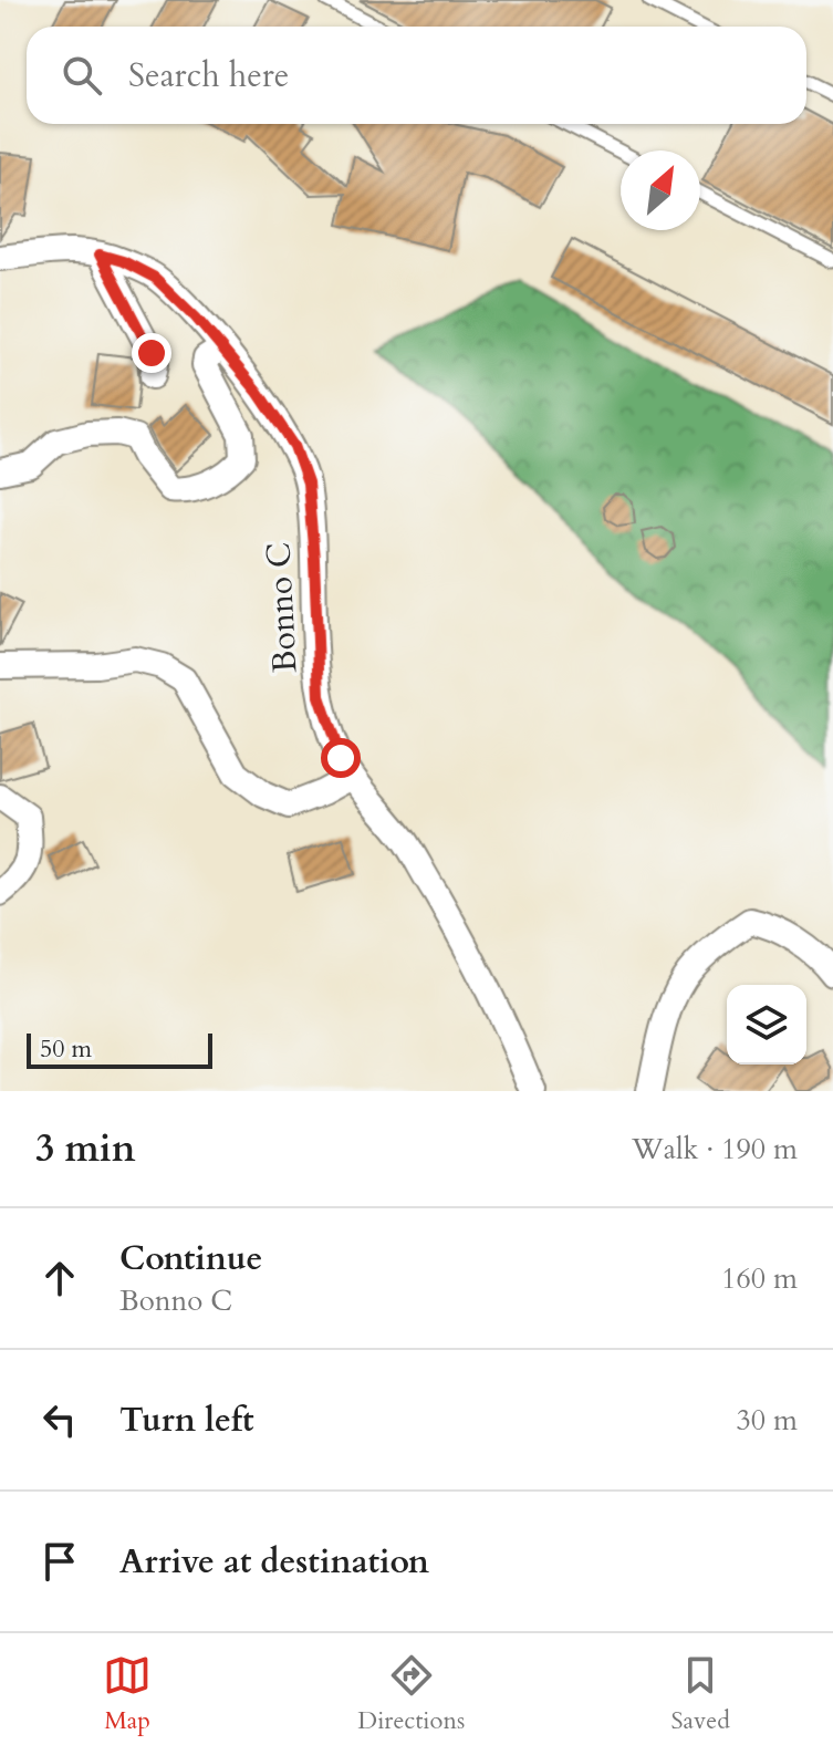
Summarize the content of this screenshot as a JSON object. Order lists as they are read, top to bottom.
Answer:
{
  "streets": {
    "street": ["Bonno C"]
  },
  "scale_bar": "50 m",
  "north": "top right",
  "page": {
    "search": "Search here",
    "scale": "50 m",
    "heading": ["3 min", "Walk · 190 m"],
    "list": [
      ["Continue", "Bonno C", "160 m"],
      ["Turn left", "30 m"],
      "Arrive at destination"
    ],
    "nav": ["Map", "Directions", "Saved"]
  }
}
